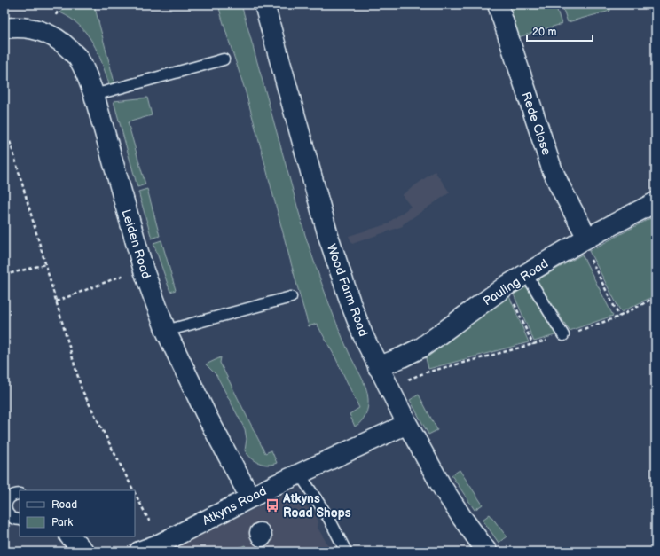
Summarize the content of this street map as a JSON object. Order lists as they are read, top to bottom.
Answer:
{
  "streets": {
    "street": [
      "Rede Close",
      "Leiden Road",
      "Pauling Road",
      "Wood Farm Road",
      "Atkyns Road"
    ]
  },
  "crossings": [
    ["Rede Close", "Pauling Road"],
    ["Leiden Road", "Atkyns Road"],
    ["Pauling Road", "Wood Farm Road"],
    ["Wood Farm Road", "Atkyns Road"]
  ],
  "places": {
    "bus stop": ["Atkyns Road Shops"]
  },
  "legend": ["Road", "Park"],
  "scale_bar": "20 m"
}
